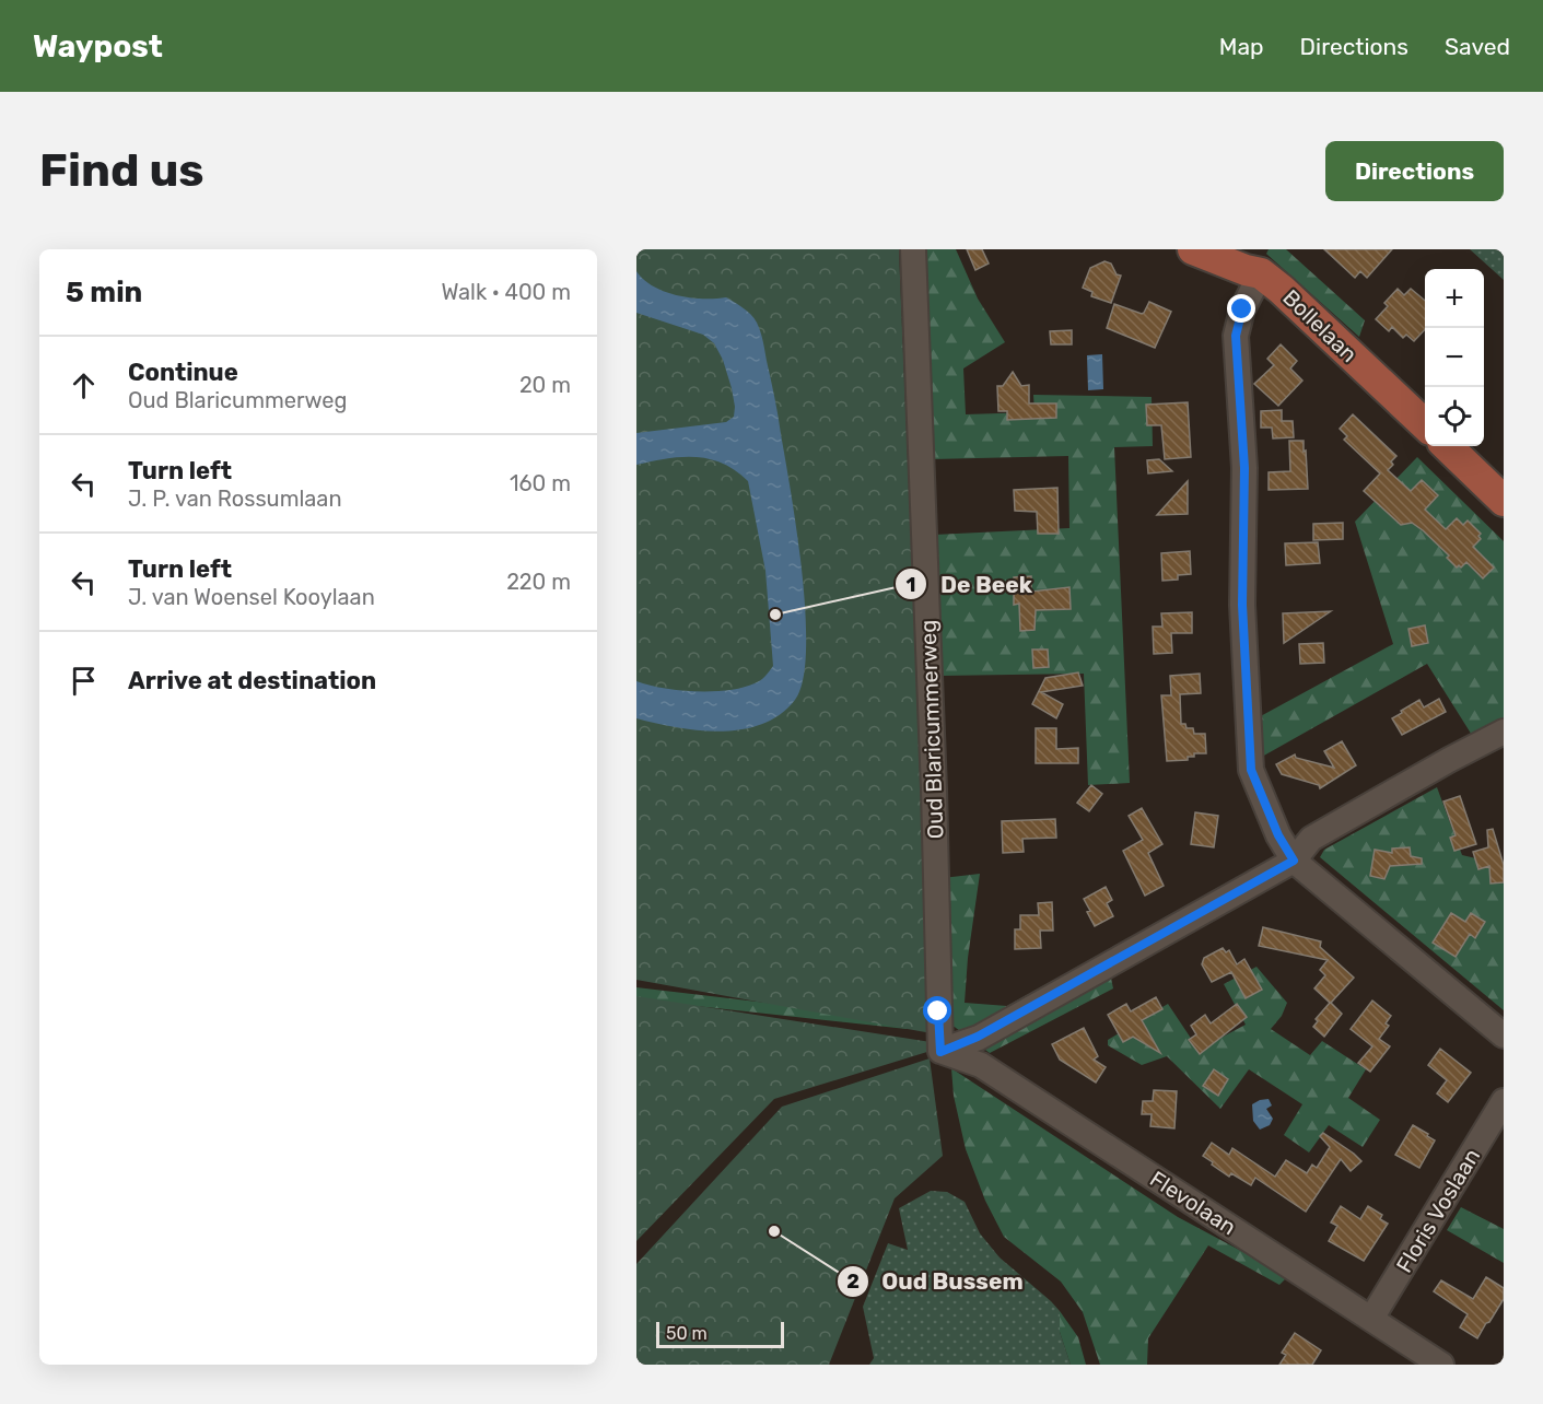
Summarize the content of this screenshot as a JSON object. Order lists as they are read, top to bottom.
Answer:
{
  "streets": {
    "main road": ["Bollelaan"],
    "street": ["Oud Blaricummerweg", "Flevolaan", "Floris Voslaan"]
  },
  "crossings": [
    ["Oud Blaricummerweg", "Flevolaan"],
    ["Flevolaan", "Floris Voslaan"]
  ],
  "places": ["De Beek", "Oud Bussem"],
  "scale_bar": "50 m",
  "page": {
    "header": "Waypost",
    "nav": ["Map", "Directions", "Saved"],
    "buttons": "Directions",
    "title": "Find us",
    "heading": ["5 min", "Walk · 400 m"],
    "map_buttons": ["+", "−"],
    "list": [
      ["Continue", "Oud Blaricummerweg", "20 m"],
      ["Turn left", "J. P. van Rossumlaan", "160 m"],
      ["Turn left", "J. van Woensel Kooylaan", "220 m"],
      "Arrive at destination"
    ],
    "scale": "50 m"
  }
}
